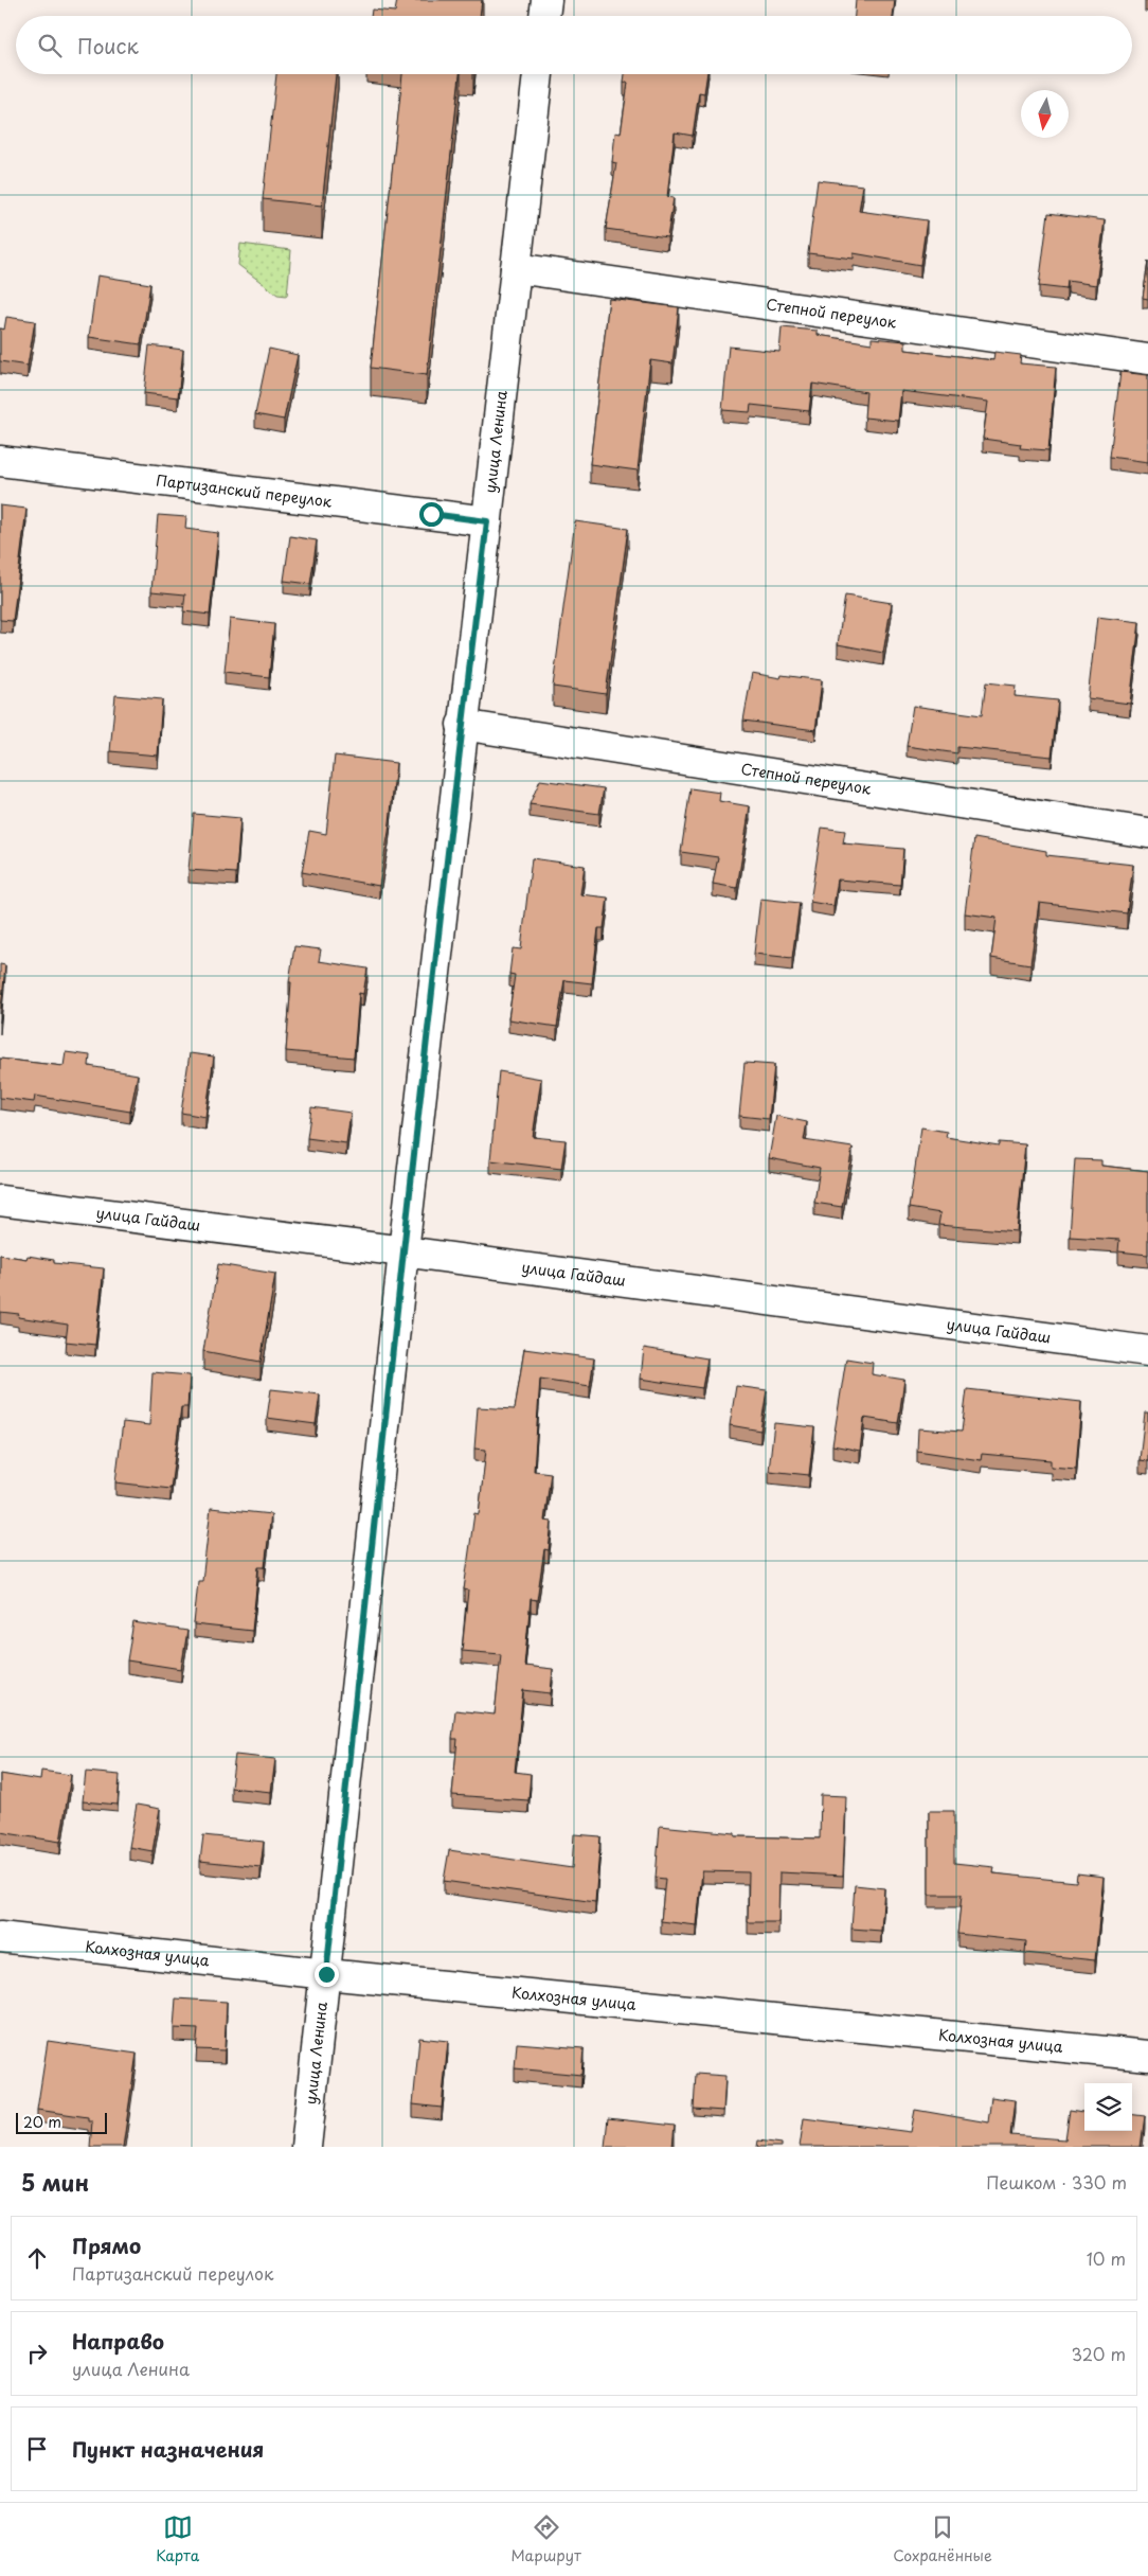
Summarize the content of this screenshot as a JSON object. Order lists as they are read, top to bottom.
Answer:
{
  "streets": {
    "street": [
      "Степной переулок",
      "улица Ленина",
      "Партизанский переулок",
      "улица Гайдаш",
      "Колхозная улица"
    ]
  },
  "crossings": [
    ["Степной переулок", "улица Ленина"],
    ["улица Ленина", "Партизанский переулок"],
    ["улица Ленина", "улица Гайдаш"],
    ["улица Ленина", "Колхозная улица"]
  ],
  "scale_bar": "20 m",
  "north": "bottom",
  "page": {
    "search": "Поиск",
    "scale": "20 m",
    "heading": ["5 мин", "Пешком · 330 m"],
    "list": [
      ["Прямо", "Партизанский переулок", "10 m"],
      ["Направо", "улица Ленина", "320 m"],
      "Пункт назначения"
    ],
    "nav": ["Карта", "Маршрут", "Сохранённые"]
  }
}
